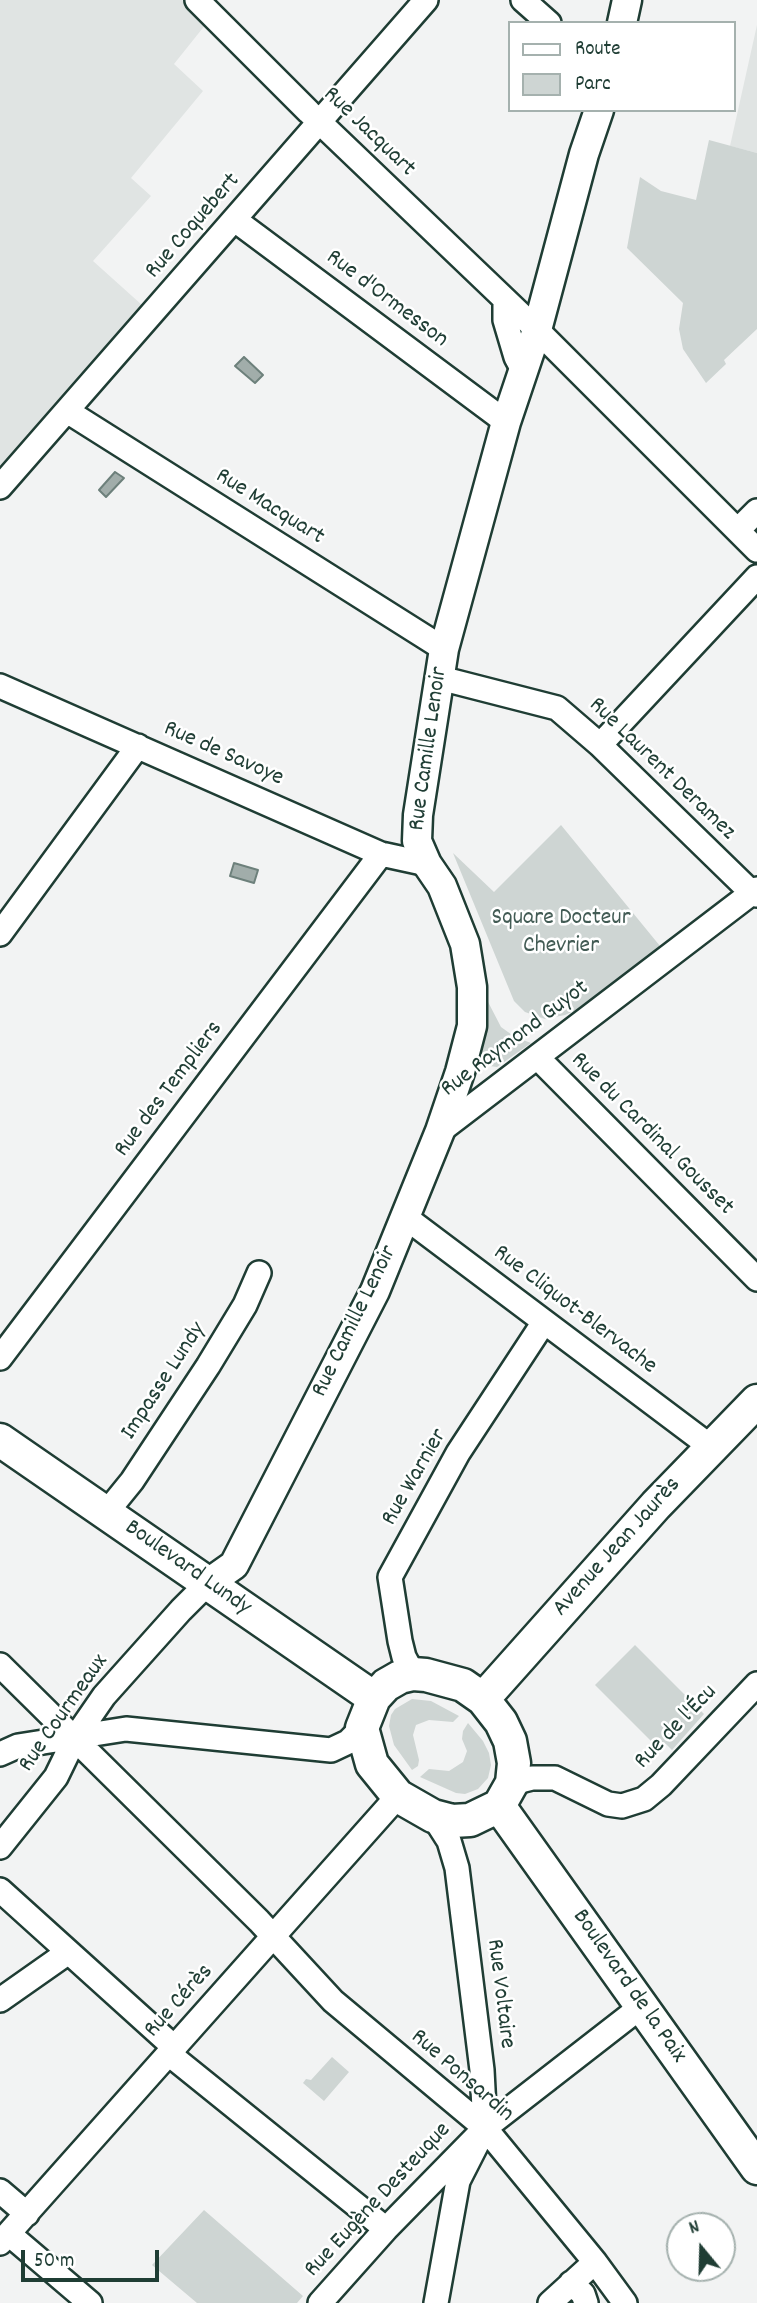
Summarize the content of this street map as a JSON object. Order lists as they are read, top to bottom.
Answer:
{
  "streets": {
    "main road": ["Avenue Jean Jaurès", "Boulevard Lundy", "Boulevard de la Paix"],
    "street": [
      "Rue Jacquart",
      "Rue Coquebert",
      "Rue d'Ormesson",
      "Rue Macquart",
      "Rue Camille Lenoir",
      "Rue de Savoye",
      "Rue Laurent Deramez",
      "Rue Raymond Guyot",
      "Rue des Templiers",
      "Rue du Cardinal Gousset",
      "Rue Cliquot-Blervache",
      "Impasse Lundy",
      "Rue Warnier",
      "Rue Courmeaux",
      "Rue de l'Écu",
      "Rue Voltaire",
      "Rue Cérès",
      "Rue Ponsardin",
      "Rue Eugène Desteuque"
    ]
  },
  "crossings": [
    ["Rue Jacquart", "Rue Coquebert"],
    ["Rue Jacquart", "Rue Camille Lenoir"],
    ["Rue Coquebert", "Rue d'Ormesson"],
    ["Rue Coquebert", "Rue Macquart"],
    ["Rue d'Ormesson", "Rue Camille Lenoir"],
    ["Rue Macquart", "Rue Camille Lenoir"],
    ["Rue Camille Lenoir", "Rue de Savoye"],
    ["Rue Camille Lenoir", "Rue Laurent Deramez"],
    ["Rue Camille Lenoir", "Rue Raymond Guyot"],
    ["Rue Camille Lenoir", "Rue Cliquot-Blervache"],
    ["Rue Camille Lenoir", "Boulevard Lundy"],
    ["Rue Camille Lenoir", "Rue Courmeaux"],
    ["Rue de Savoye", "Rue des Templiers"],
    ["Rue Laurent Deramez", "Rue Raymond Guyot"],
    ["Rue Raymond Guyot", "Rue du Cardinal Gousset"],
    ["Rue Cliquot-Blervache", "Rue Warnier"],
    ["Rue Cliquot-Blervache", "Avenue Jean Jaurès"],
    ["Impasse Lundy", "Boulevard Lundy"],
    ["Rue Warnier", "Avenue Jean Jaurès"],
    ["Rue Warnier", "Boulevard Lundy"],
    ["Rue Warnier", "Rue de l'Écu"],
    ["Rue Warnier", "Boulevard de la Paix"],
    ["Rue Warnier", "Rue Voltaire"],
    ["Rue Warnier", "Rue Cérès"],
    ["Avenue Jean Jaurès", "Boulevard Lundy"],
    ["Avenue Jean Jaurès", "Rue de l'Écu"],
    ["Avenue Jean Jaurès", "Boulevard de la Paix"],
    ["Avenue Jean Jaurès", "Rue Voltaire"],
    ["Avenue Jean Jaurès", "Rue Cérès"],
    ["Boulevard Lundy", "Rue Courmeaux"],
    ["Boulevard Lundy", "Rue de l'Écu"],
    ["Boulevard Lundy", "Boulevard de la Paix"],
    ["Boulevard Lundy", "Rue Voltaire"],
    ["Boulevard Lundy", "Rue Cérès"],
    ["Rue Courmeaux", "Rue Ponsardin"],
    ["Rue de l'Écu", "Boulevard de la Paix"],
    ["Rue de l'Écu", "Rue Voltaire"],
    ["Rue de l'Écu", "Rue Cérès"],
    ["Boulevard de la Paix", "Rue Voltaire"],
    ["Boulevard de la Paix", "Rue Cérès"],
    ["Boulevard de la Paix", "Rue Eugène Desteuque"],
    ["Rue Voltaire", "Rue Cérès"],
    ["Rue Voltaire", "Rue Ponsardin"],
    ["Rue Voltaire", "Rue Eugène Desteuque"],
    ["Rue Cérès", "Rue Ponsardin"],
    ["Rue Ponsardin", "Rue Eugène Desteuque"]
  ],
  "parks": ["Square Docteur Chevrier"],
  "legend": ["Route", "Parc"],
  "scale_bar": "50 m",
  "north": "top"
}
